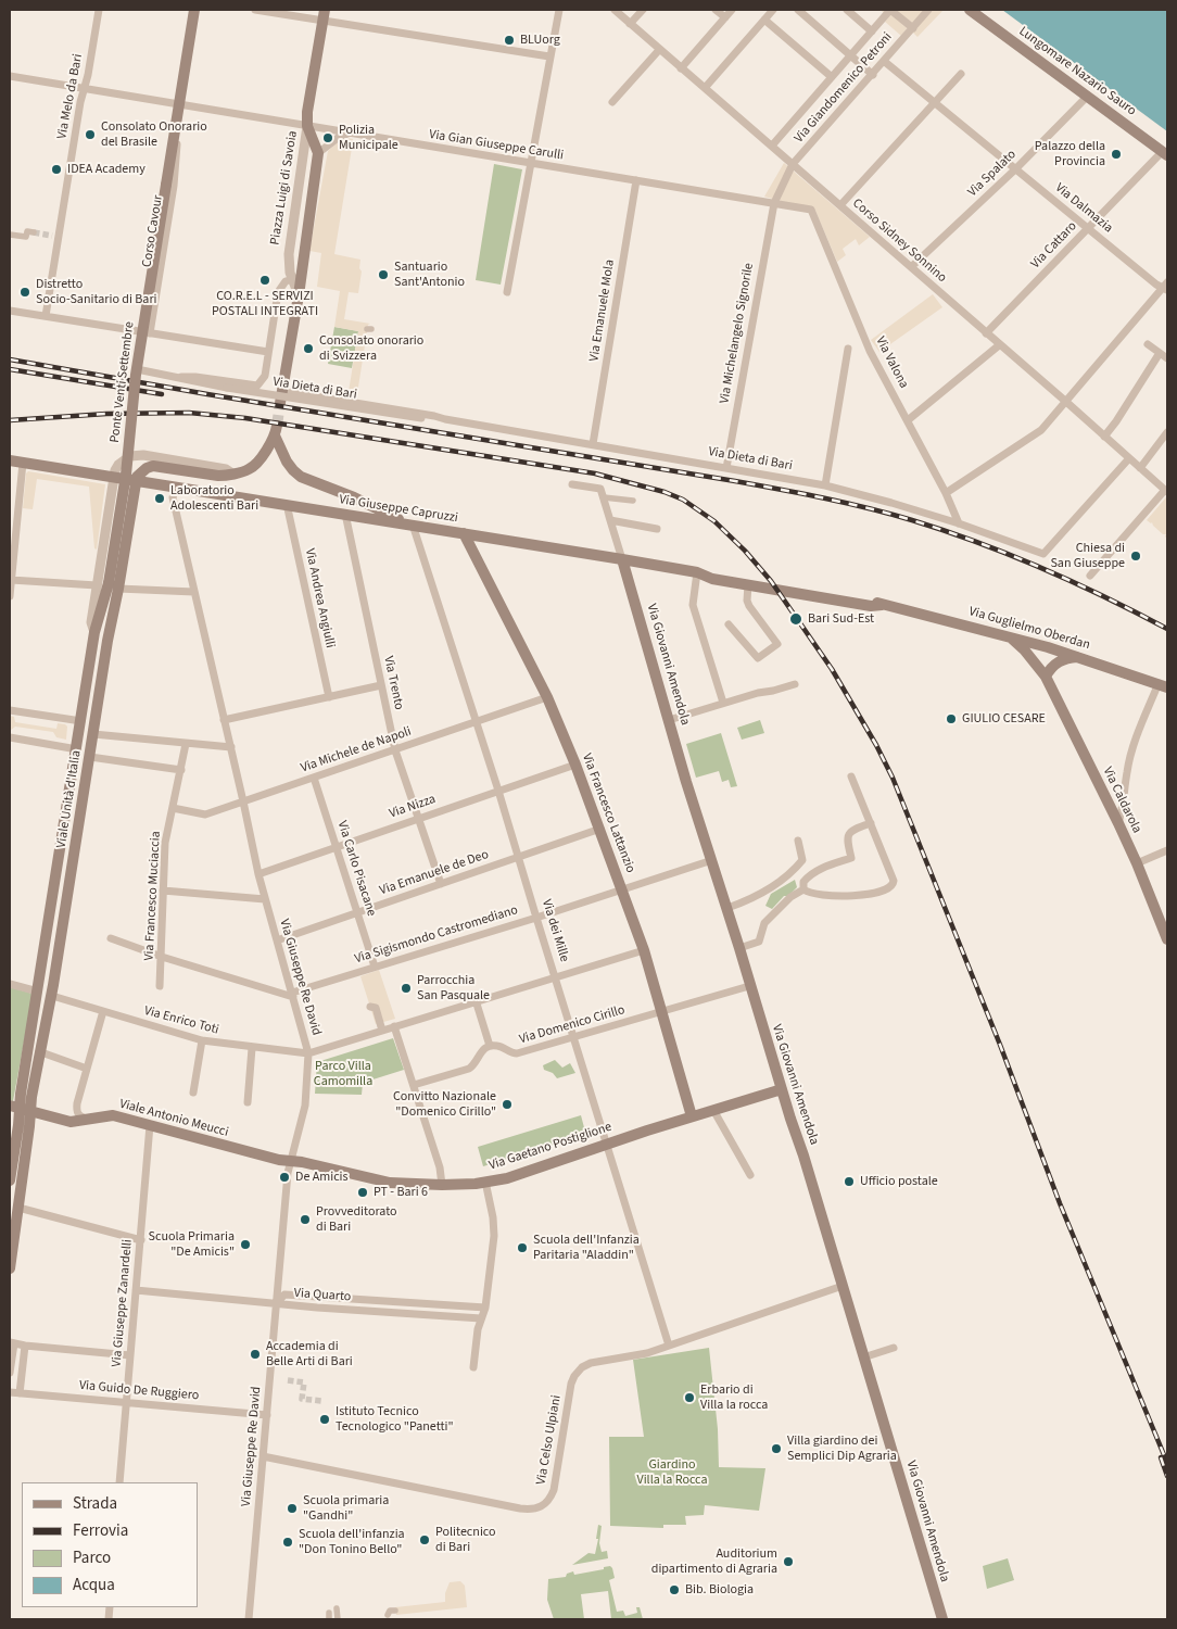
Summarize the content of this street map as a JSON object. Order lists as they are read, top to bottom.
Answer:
{
  "streets": {
    "main road": [
      "Lungomare Nazario Sauro",
      "Piazza Luigi di Savoia",
      "Corso Cavour",
      "Ponte Venti Settembre",
      "Via Giuseppe Capruzzi",
      "Via Guglielmo Oberdan",
      "Via Giovanni Amendola",
      "Viale Unità d'Italia",
      "Via Caldarola",
      "Via Francesco Lattanzio",
      "Viale Antonio Meucci",
      "Via Gaetano Postiglione"
    ],
    "street": [
      "Via Giandomenico Petroni",
      "Via Melo da Bari",
      "Via Gian Giuseppe Carulli",
      "Via Spalato",
      "Via Dalmazia",
      "Corso Sidney Sonnino",
      "Via Cattaro",
      "Via Emanuele Mola",
      "Via Michelangelo Signorile",
      "Via Valona",
      "Via Dieta di Bari",
      "Via Andrea Angiulli",
      "Via Trento",
      "Via Michele de Napoli",
      "Via Nizza",
      "Via Carlo Pisacane",
      "Via Emanuele de Deo",
      "Via Francesco Muciaccia",
      "Via dei Mille",
      "Via Sigismondo Castromediano",
      "Via Giuseppe Re David",
      "Via Enrico Toti",
      "Via Domenico Cirillo",
      "Via Quarto",
      "Via Giuseppe Zanardelli",
      "Via Guido De Ruggiero",
      "Via Celso Ulpiani"
    ]
  },
  "crossings": [
    ["Lungomare Nazario Sauro", "Via Spalato"],
    ["Lungomare Nazario Sauro", "Via Cattaro"],
    ["Via Giandomenico Petroni", "Via Gian Giuseppe Carulli"],
    ["Via Giandomenico Petroni", "Via Dalmazia"],
    ["Via Giandomenico Petroni", "Corso Sidney Sonnino"],
    ["Via Giandomenico Petroni", "Via Michelangelo Signorile"],
    ["Via Melo da Bari", "Via Gian Giuseppe Carulli"],
    ["Via Gian Giuseppe Carulli", "Piazza Luigi di Savoia"],
    ["Via Gian Giuseppe Carulli", "Corso Cavour"],
    ["Via Gian Giuseppe Carulli", "Via Emanuele Mola"],
    ["Via Gian Giuseppe Carulli", "Via Michelangelo Signorile"],
    ["Via Gian Giuseppe Carulli", "Via Valona"],
    ["Via Spalato", "Via Dalmazia"],
    ["Via Spalato", "Corso Sidney Sonnino"],
    ["Piazza Luigi di Savoia", "Via Dieta di Bari"],
    ["Via Dalmazia", "Via Cattaro"],
    ["Corso Cavour", "Ponte Venti Settembre"],
    ["Corso Cavour", "Via Dieta di Bari"],
    ["Corso Sidney Sonnino", "Via Cattaro"],
    ["Corso Sidney Sonnino", "Via Dieta di Bari"],
    ["Via Emanuele Mola", "Via Dieta di Bari"],
    ["Via Michelangelo Signorile", "Via Dieta di Bari"],
    ["Via Valona", "Via Dieta di Bari"],
    ["Ponte Venti Settembre", "Viale Unità d'Italia"],
    ["Via Giuseppe Capruzzi", "Via Andrea Angiulli"],
    ["Via Giuseppe Capruzzi", "Via Guglielmo Oberdan"],
    ["Via Giuseppe Capruzzi", "Via Giovanni Amendola"],
    ["Via Giuseppe Capruzzi", "Via Trento"],
    ["Via Giuseppe Capruzzi", "Viale Unità d'Italia"],
    ["Via Giuseppe Capruzzi", "Via Francesco Lattanzio"],
    ["Via Giuseppe Capruzzi", "Via dei Mille"],
    ["Via Giuseppe Capruzzi", "Via Giuseppe Re David"],
    ["Via Guglielmo Oberdan", "Via Giovanni Amendola"],
    ["Via Giovanni Amendola", "Via Sigismondo Castromediano"],
    ["Via Giovanni Amendola", "Via Domenico Cirillo"],
    ["Via Giovanni Amendola", "Via Gaetano Postiglione"],
    ["Via Giovanni Amendola", "Via Celso Ulpiani"],
    ["Via Trento", "Via Michele de Napoli"],
    ["Via Trento", "Via Nizza"],
    ["Via Trento", "Via Emanuele de Deo"],
    ["Via Michele de Napoli", "Via Francesco Lattanzio"],
    ["Via Michele de Napoli", "Via Carlo Pisacane"],
    ["Via Michele de Napoli", "Via Francesco Muciaccia"],
    ["Via Michele de Napoli", "Via dei Mille"],
    ["Via Michele de Napoli", "Via Giuseppe Re David"],
    ["Viale Unità d'Italia", "Via Enrico Toti"],
    ["Viale Unità d'Italia", "Viale Antonio Meucci"],
    ["Via Nizza", "Via Francesco Lattanzio"],
    ["Via Nizza", "Via Carlo Pisacane"],
    ["Via Nizza", "Via dei Mille"],
    ["Via Nizza", "Via Giuseppe Re David"],
    ["Via Francesco Lattanzio", "Via Emanuele de Deo"],
    ["Via Francesco Lattanzio", "Via Sigismondo Castromediano"],
    ["Via Francesco Lattanzio", "Via Domenico Cirillo"],
    ["Via Francesco Lattanzio", "Via Gaetano Postiglione"],
    ["Via Carlo Pisacane", "Via Emanuele de Deo"],
    ["Via Carlo Pisacane", "Via Sigismondo Castromediano"],
    ["Via Emanuele de Deo", "Via dei Mille"],
    ["Via Emanuele de Deo", "Via Giuseppe Re David"],
    ["Via dei Mille", "Via Sigismondo Castromediano"],
    ["Via dei Mille", "Via Domenico Cirillo"],
    ["Via dei Mille", "Via Gaetano Postiglione"],
    ["Via dei Mille", "Via Celso Ulpiani"],
    ["Via Sigismondo Castromediano", "Via Giuseppe Re David"],
    ["Via Giuseppe Re David", "Via Enrico Toti"],
    ["Via Giuseppe Re David", "Viale Antonio Meucci"],
    ["Via Giuseppe Re David", "Via Gaetano Postiglione"],
    ["Via Giuseppe Re David", "Via Quarto"],
    ["Via Giuseppe Re David", "Via Guido De Ruggiero"],
    ["Via Giuseppe Re David", "Via Celso Ulpiani"],
    ["Viale Antonio Meucci", "Via Gaetano Postiglione"],
    ["Viale Antonio Meucci", "Via Giuseppe Zanardelli"],
    ["Via Giuseppe Zanardelli", "Via Guido De Ruggiero"]
  ],
  "parks": ["Parco Villa Camomilla", "Giardino Villa la Rocca"],
  "places": [
    "BLUorg",
    "Consolato Onorario del Brasile",
    "Polizia Municipale",
    "Palazzo della Provincia",
    "IDEA Academy",
    "Santuario Sant'Antonio",
    "CO.R.E.L - SERVIZI POSTALI INTEGRATI",
    "Distretto Socio-Sanitario di Bari",
    "Consolato onorario di Svizzera",
    "Laboratorio Adolescenti Bari",
    "Chiesa di San Giuseppe",
    "Bari Sud-Est",
    "GIULIO CESARE",
    "Parrocchia San Pasquale",
    "Convitto Nazionale \"Domenico Cirillo\"",
    "De Amicis",
    "Ufficio postale",
    "PT - Bari 6",
    "Provveditorato di Bari",
    "Scuola Primaria \"De Amicis\"",
    "Scuola dell'Infanzia Paritaria \"Aladdin\"",
    "Accademia di Belle Arti di Bari",
    "Erbario di Villa la rocca",
    "Istituto Tecnico Tecnologico \"Panetti\"",
    "Villa giardino dei Semplici Dip Agraria",
    "Scuola primaria \"Gandhi\"",
    "Politecnico di Bari",
    "Scuola dell'infanzia \"Don Tonino Bello\"",
    "Auditorium dipartimento di Agraria",
    "Bib. Biologia"
  ],
  "legend": [
    "Strada",
    "Ferrovia",
    "Parco",
    "Acqua"
  ]
}
